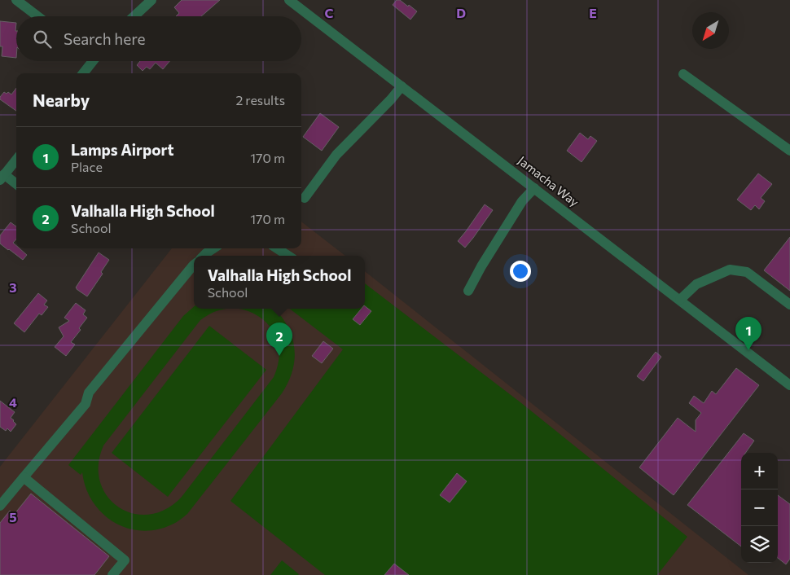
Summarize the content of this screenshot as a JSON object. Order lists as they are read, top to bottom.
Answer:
{
  "streets": {
    "street": ["Jamacha Way"]
  },
  "north": "bottom left",
  "page": {
    "search": "Search here",
    "heading": ["Nearby", "2 results"],
    "list": [
      {
        "mark": "1",
        "name": "Lamps Airport",
        "note": "Place",
        "value": "170 m"
      },
      {
        "mark": "2",
        "name": "Valhalla High School",
        "note": "School",
        "value": "170 m"
      }
    ],
    "popup": ["Valhalla High School", "School"],
    "pins": ["1", "2"],
    "map_buttons": ["+", "−"]
  },
  "grid": {
    "columns": ["C", "D", "E"],
    "rows": ["3", "4", "5"]
  }
}
